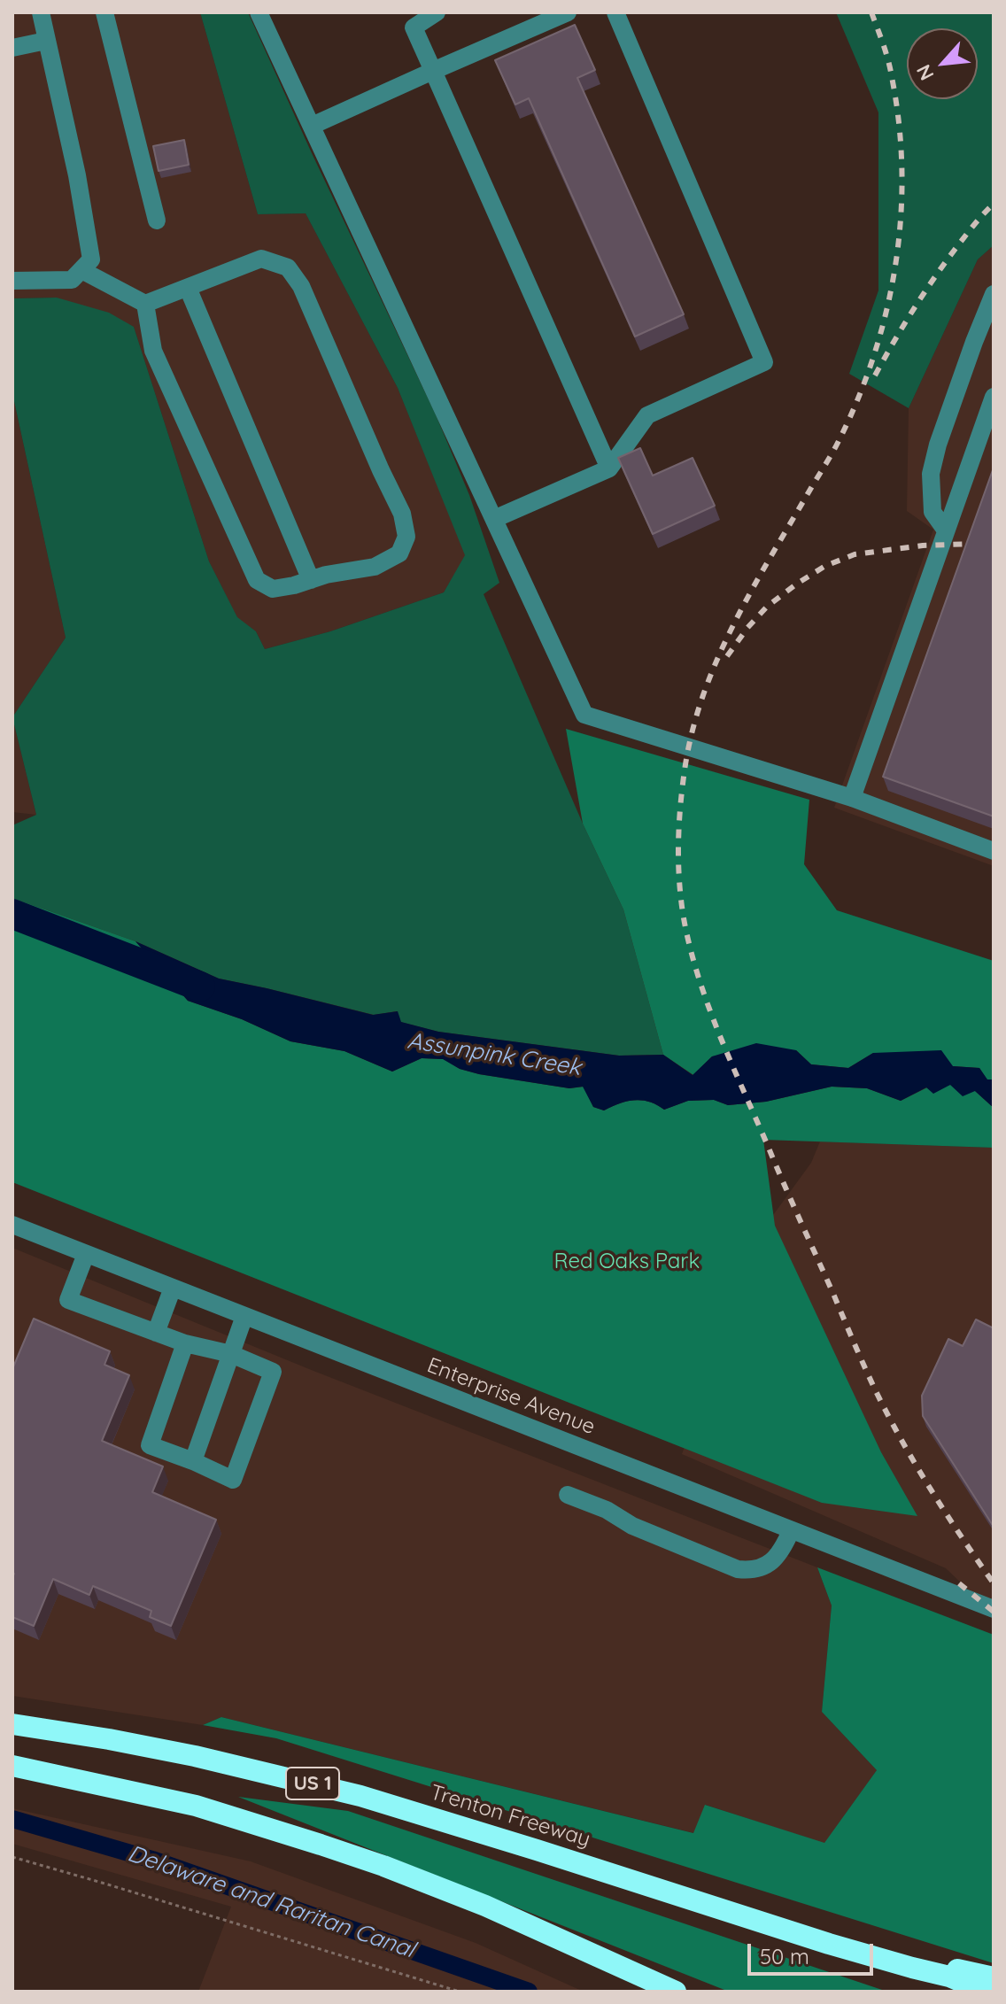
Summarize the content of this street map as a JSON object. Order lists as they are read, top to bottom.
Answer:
{
  "streets": {
    "highway": ["US 1", "Trenton Freeway"],
    "street": ["Enterprise Avenue"]
  },
  "water": ["Assunpink Creek", "Delaware and Raritan Canal"],
  "parks": ["Red Oaks Park"],
  "scale_bar": "50 m",
  "north": "bottom left"
}
